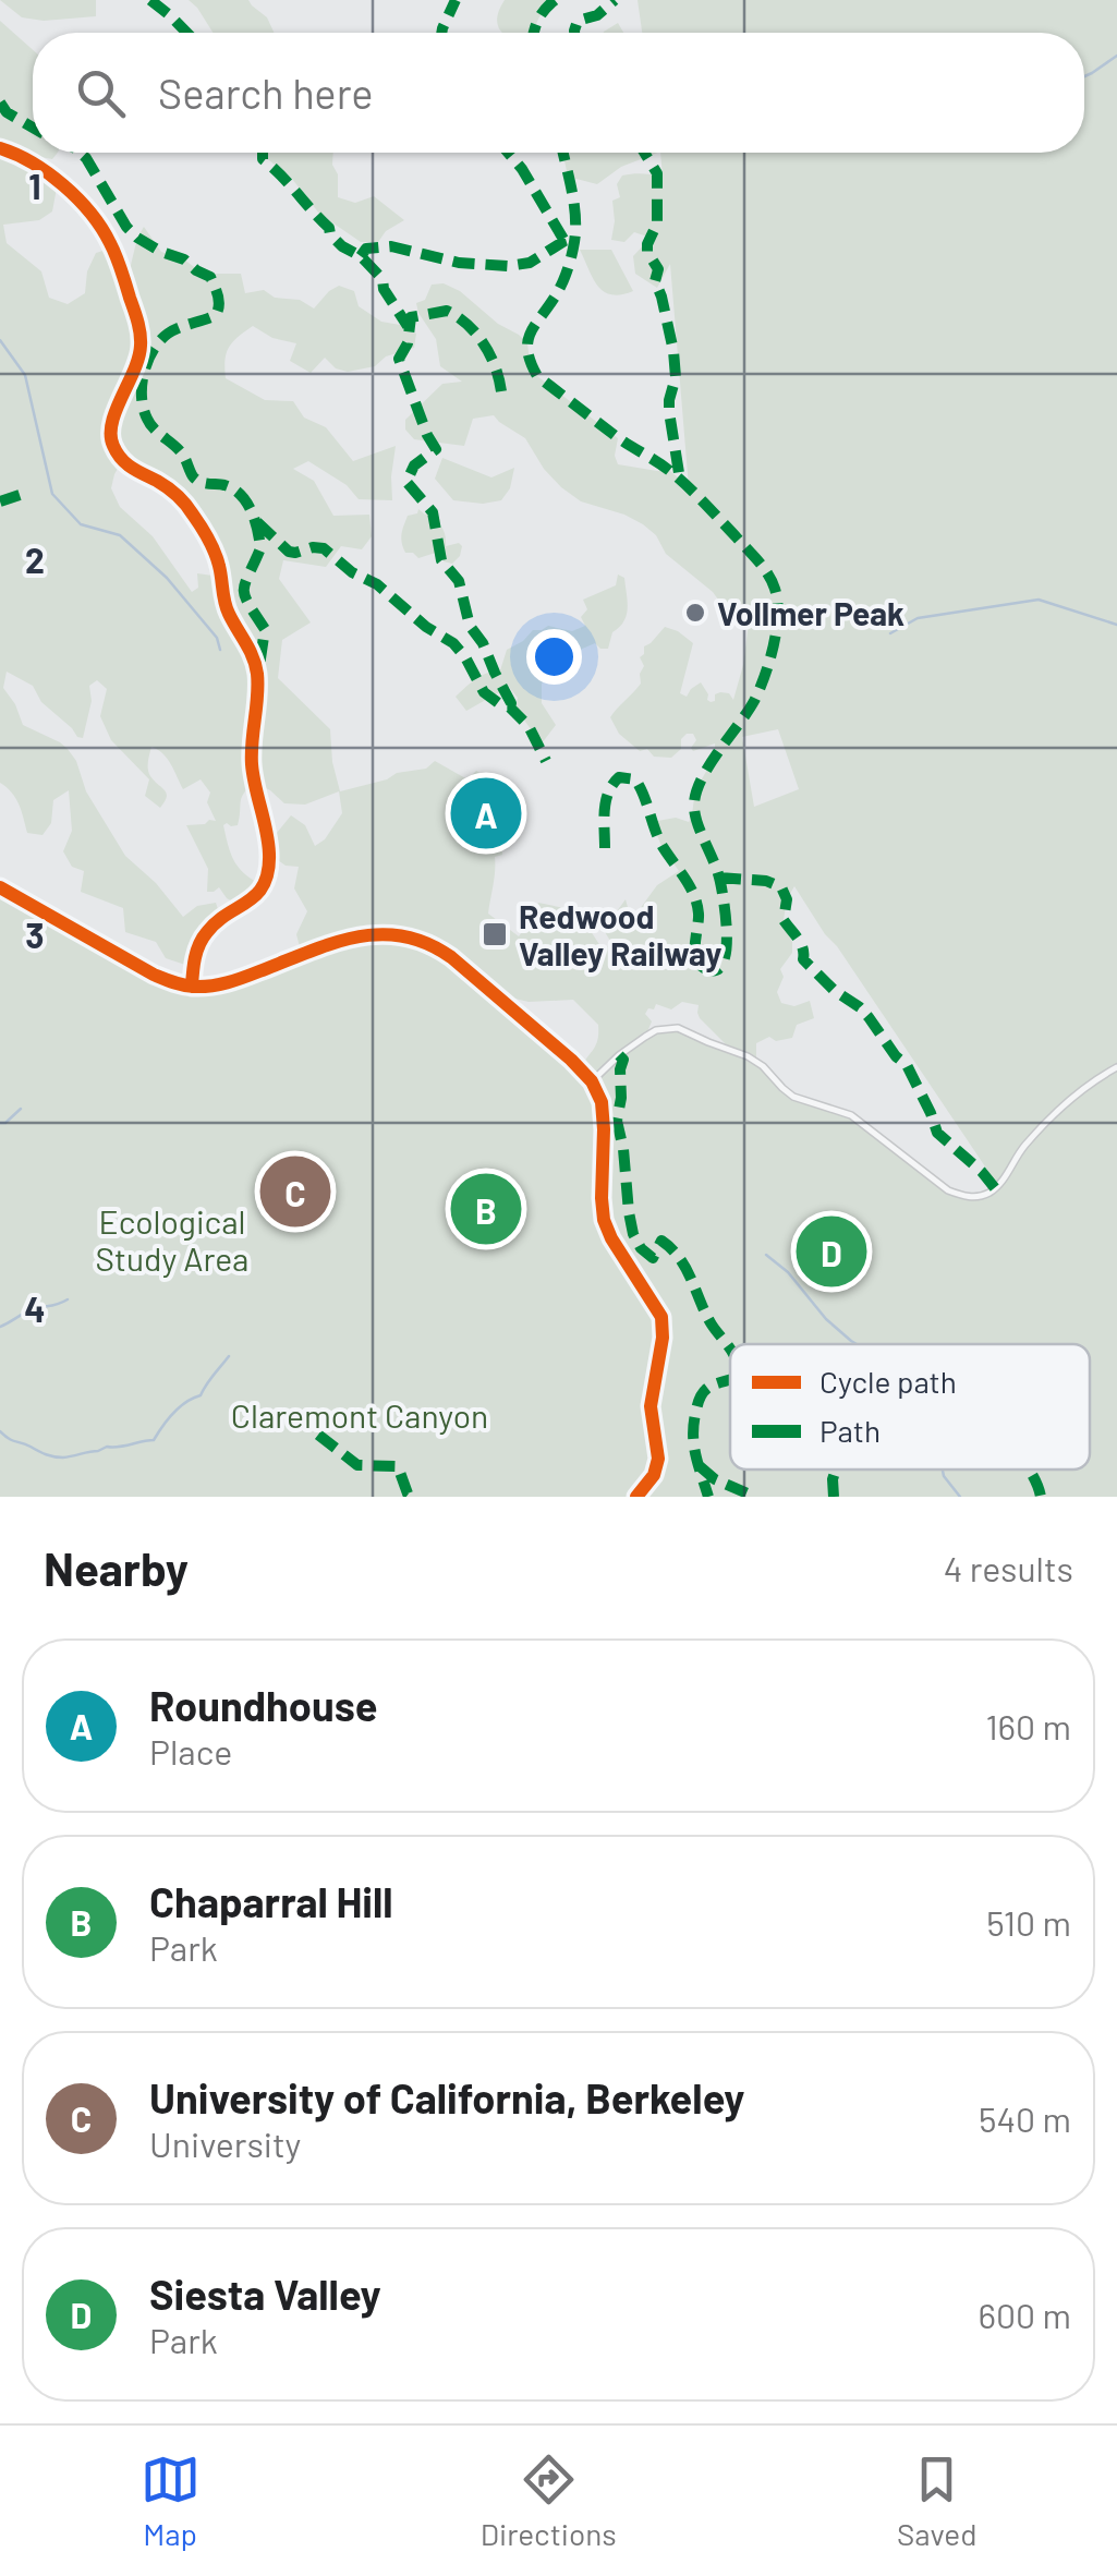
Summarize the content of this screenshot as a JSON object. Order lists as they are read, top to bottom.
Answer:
{
  "parks": ["Ecological Study Area", "Claremont Canyon"],
  "places": {
    "other": ["Vollmer Peak"],
    "transit": ["Redwood Valley Railway"]
  },
  "legend": ["Cycle path", "Path"],
  "page": {
    "search": "Search here",
    "pins": [
      "A",
      "C",
      "B",
      "D"
    ],
    "heading": ["Nearby", "4 results"],
    "list": [
      {
        "mark": "A",
        "name": "Roundhouse",
        "note": "Place",
        "value": "160 m"
      },
      {
        "mark": "B",
        "name": "Chaparral Hill",
        "note": "Park",
        "value": "510 m"
      },
      {
        "mark": "C",
        "name": "University of California, Berkeley",
        "note": "University",
        "value": "540 m"
      },
      {
        "mark": "D",
        "name": "Siesta Valley",
        "note": "Park",
        "value": "600 m"
      }
    ],
    "nav": ["Map", "Directions", "Saved"]
  },
  "grid": {
    "rows": [
      "1",
      "2",
      "3",
      "4"
    ]
  }
}
